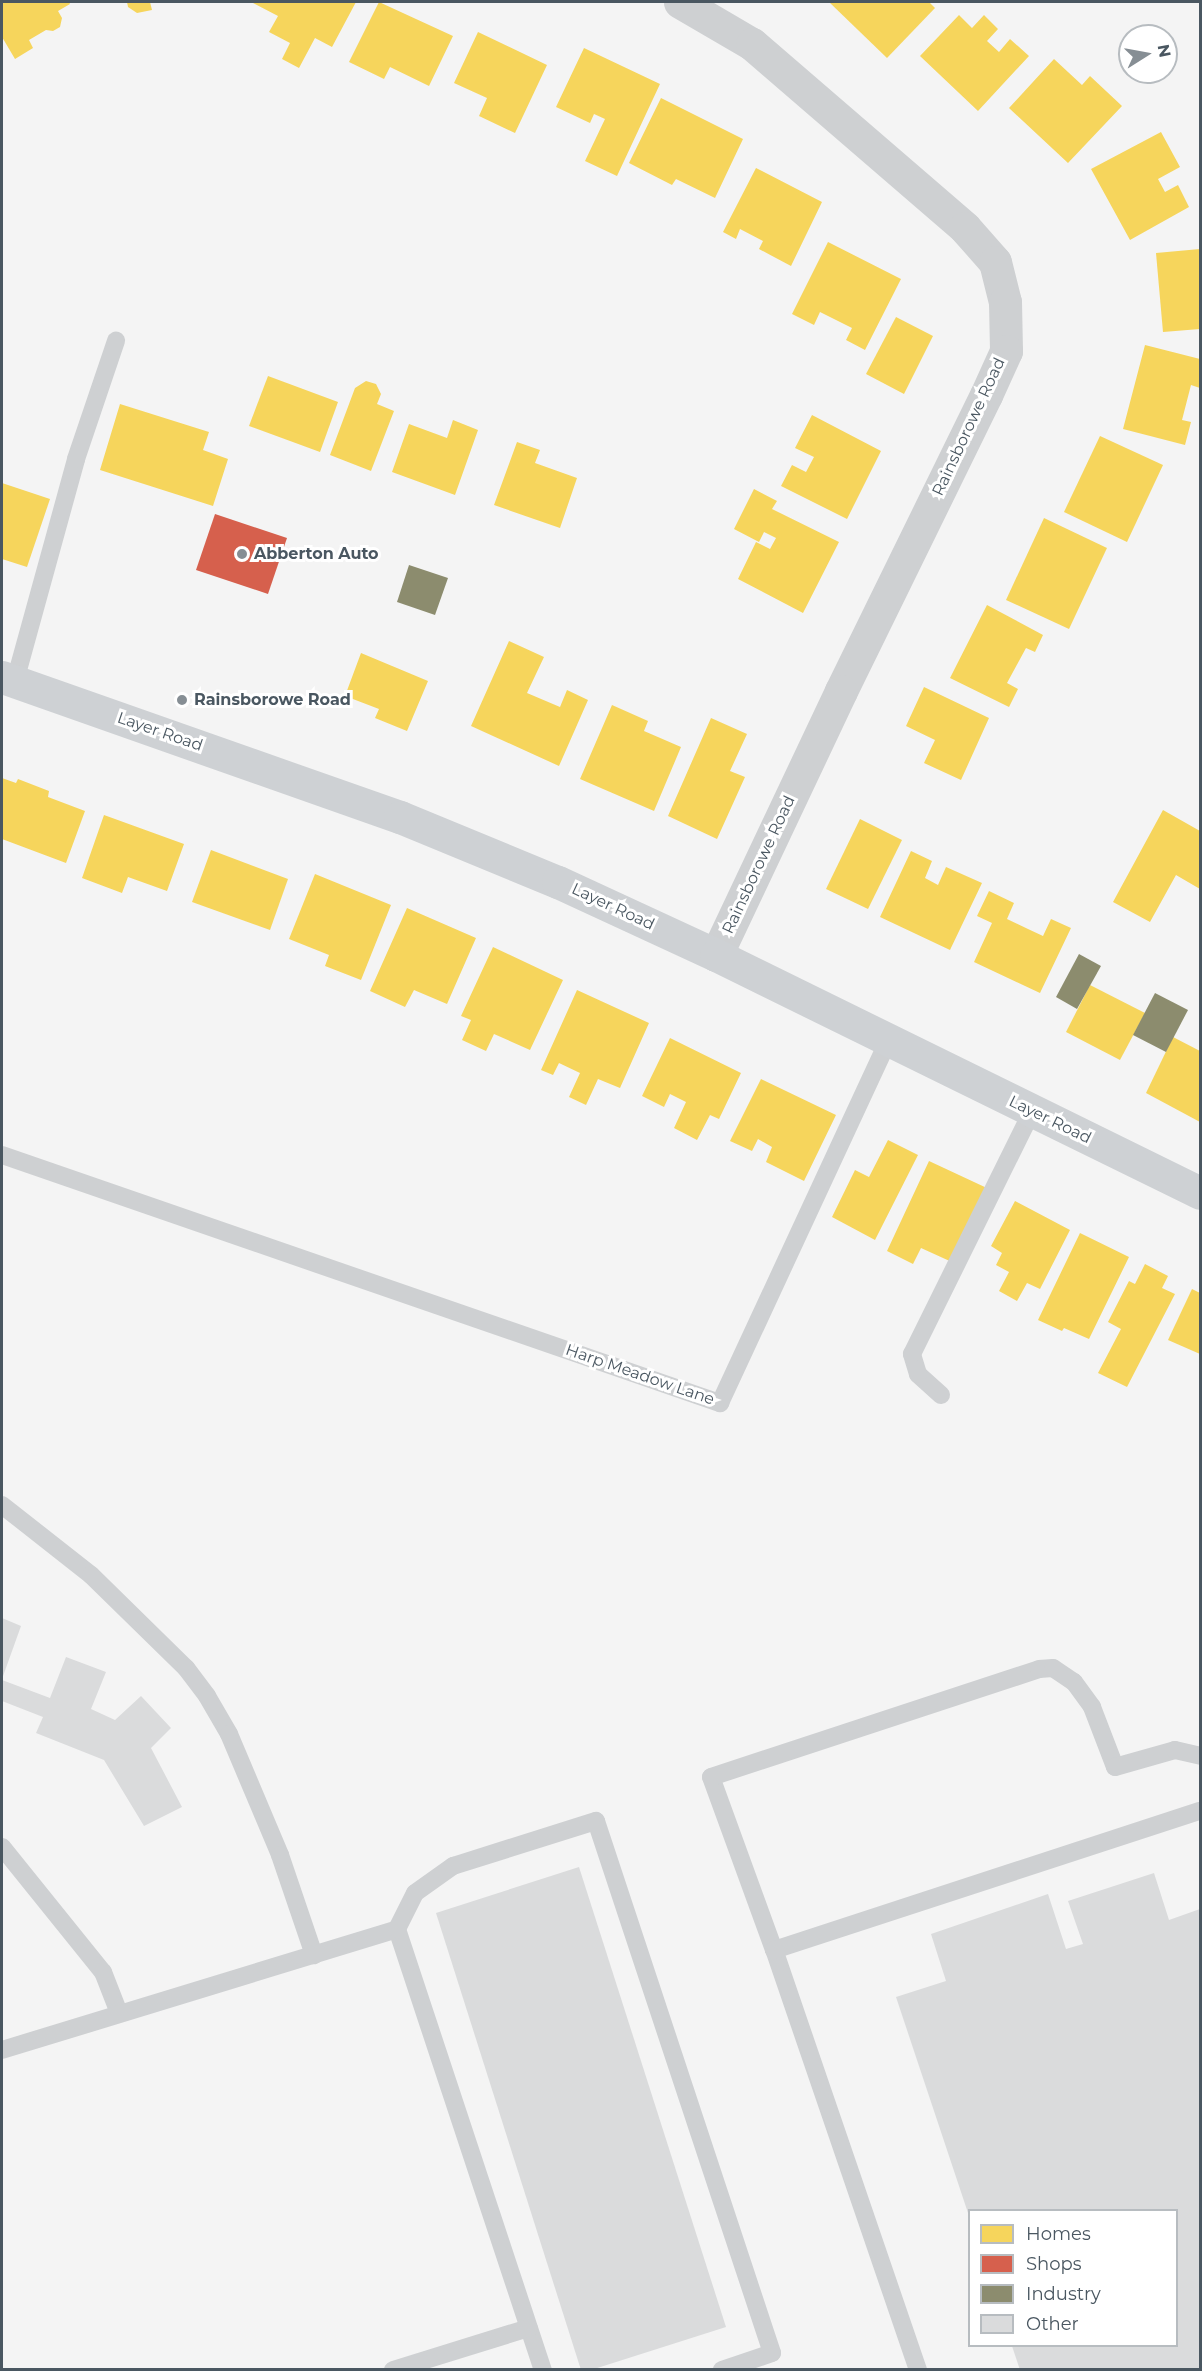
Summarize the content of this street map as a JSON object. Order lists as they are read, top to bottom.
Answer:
{
  "streets": {
    "main road": ["Layer Road"],
    "street": ["Rainsborowe Road"],
    "lane": ["Harp Meadow Lane"]
  },
  "crossings": [
    ["Rainsborowe Road", "Layer Road"],
    ["Layer Road", "Harp Meadow Lane"]
  ],
  "places": ["Abberton Auto", "Rainsborowe Road"],
  "legend": [
    "Homes",
    "Shops",
    "Industry",
    "Other"
  ],
  "north": "right"
}
